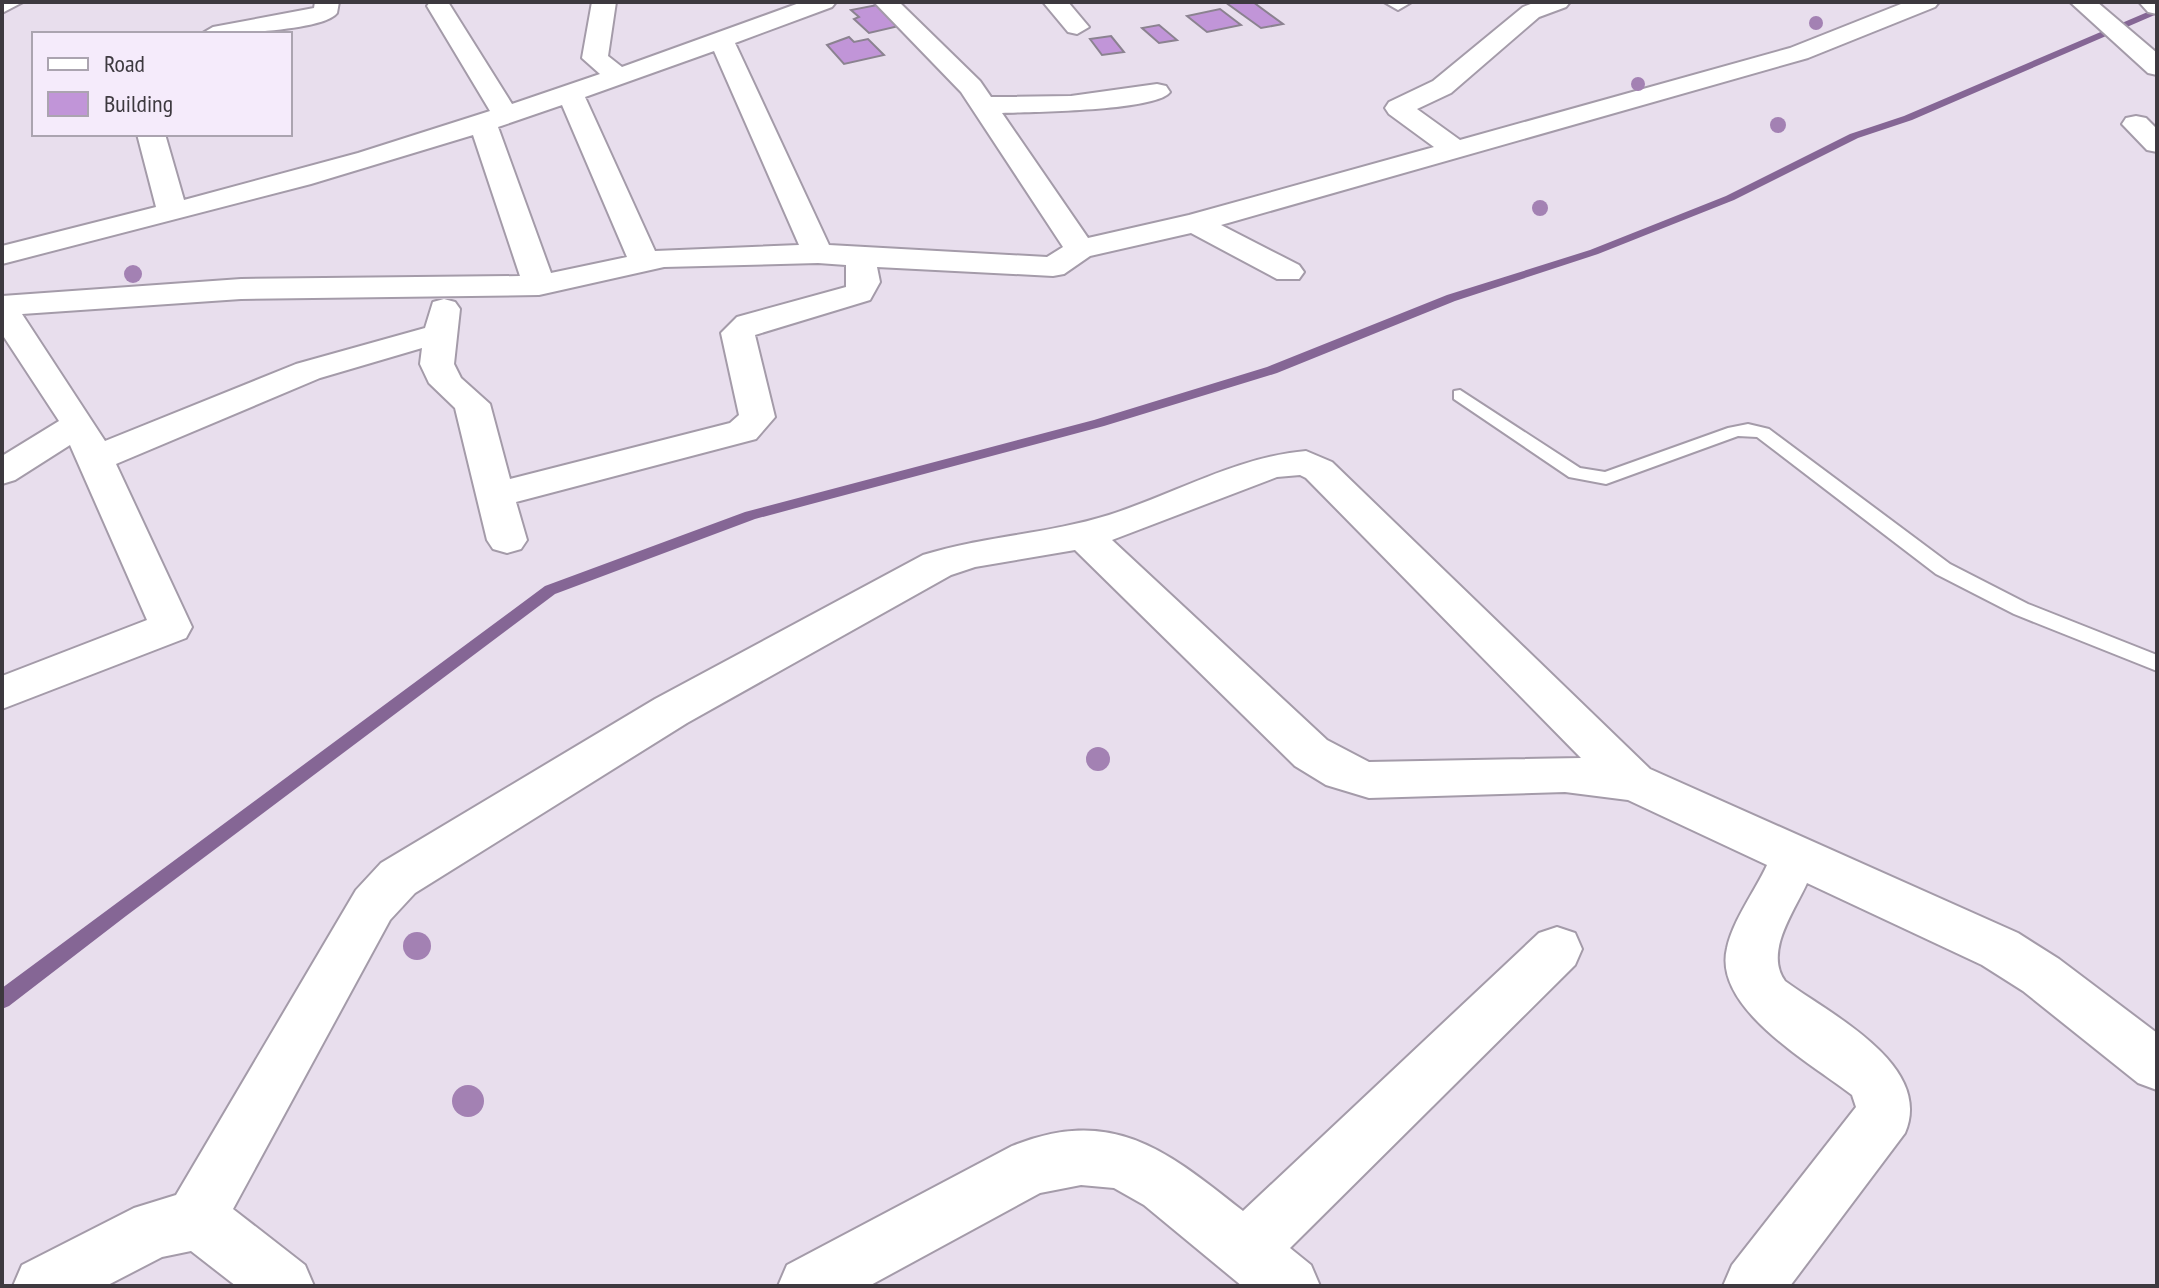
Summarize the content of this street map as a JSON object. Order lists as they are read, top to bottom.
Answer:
{
  "legend": ["Road", "Building"]
}
